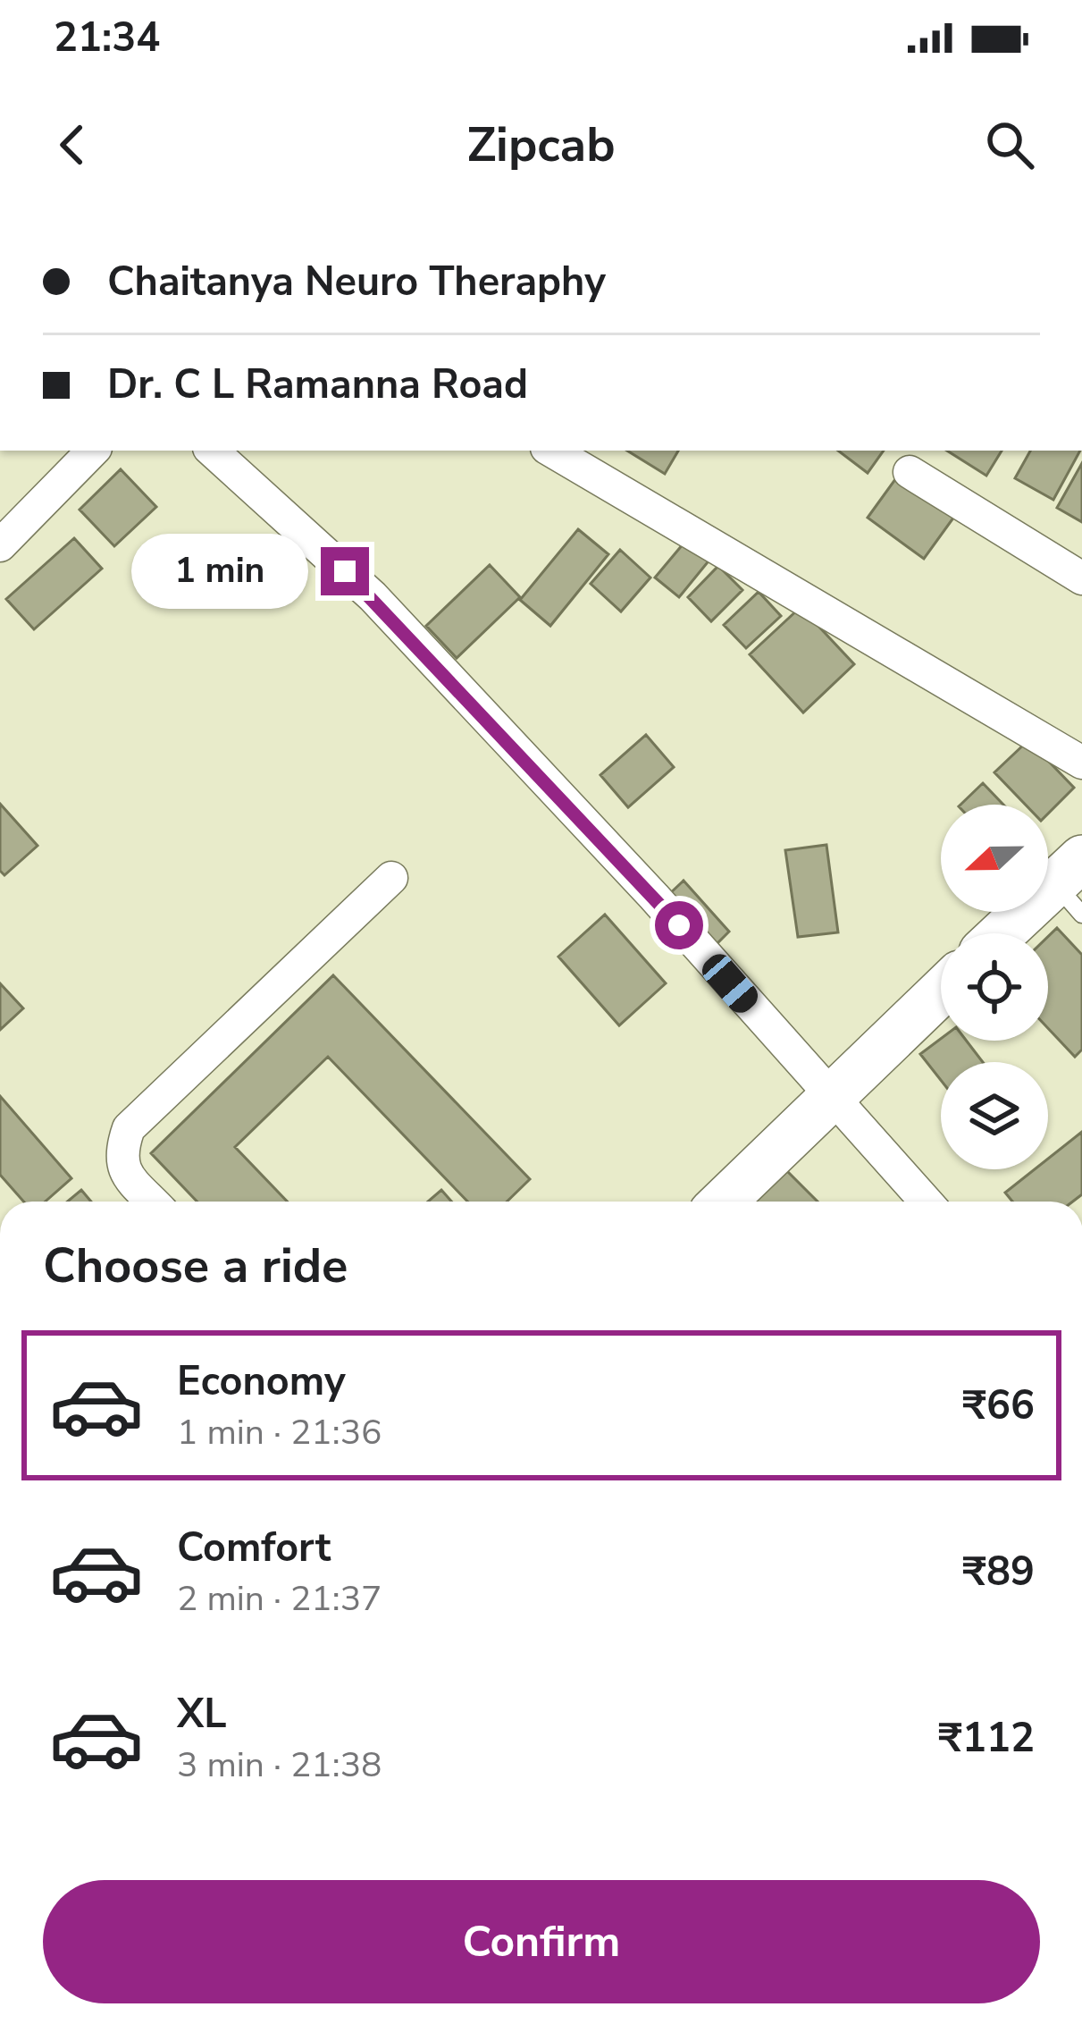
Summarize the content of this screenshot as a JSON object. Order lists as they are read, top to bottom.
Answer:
{
  "north": "left",
  "page": {
    "status": "21:34",
    "header": "Zipcab",
    "banner": ["Chaitanya Neuro Theraphy", "Dr. C L Ramanna Road"],
    "bubble": "1 min",
    "heading": "Choose a ride",
    "list": [
      {
        "name": "Economy",
        "note": "1 min · 21:36",
        "value": "₹66"
      },
      {
        "name": "Comfort",
        "note": "2 min · 21:37",
        "value": "₹89"
      },
      {
        "name": "XL",
        "note": "3 min · 21:38",
        "value": "₹112"
      }
    ],
    "buttons": "Confirm"
  }
}
